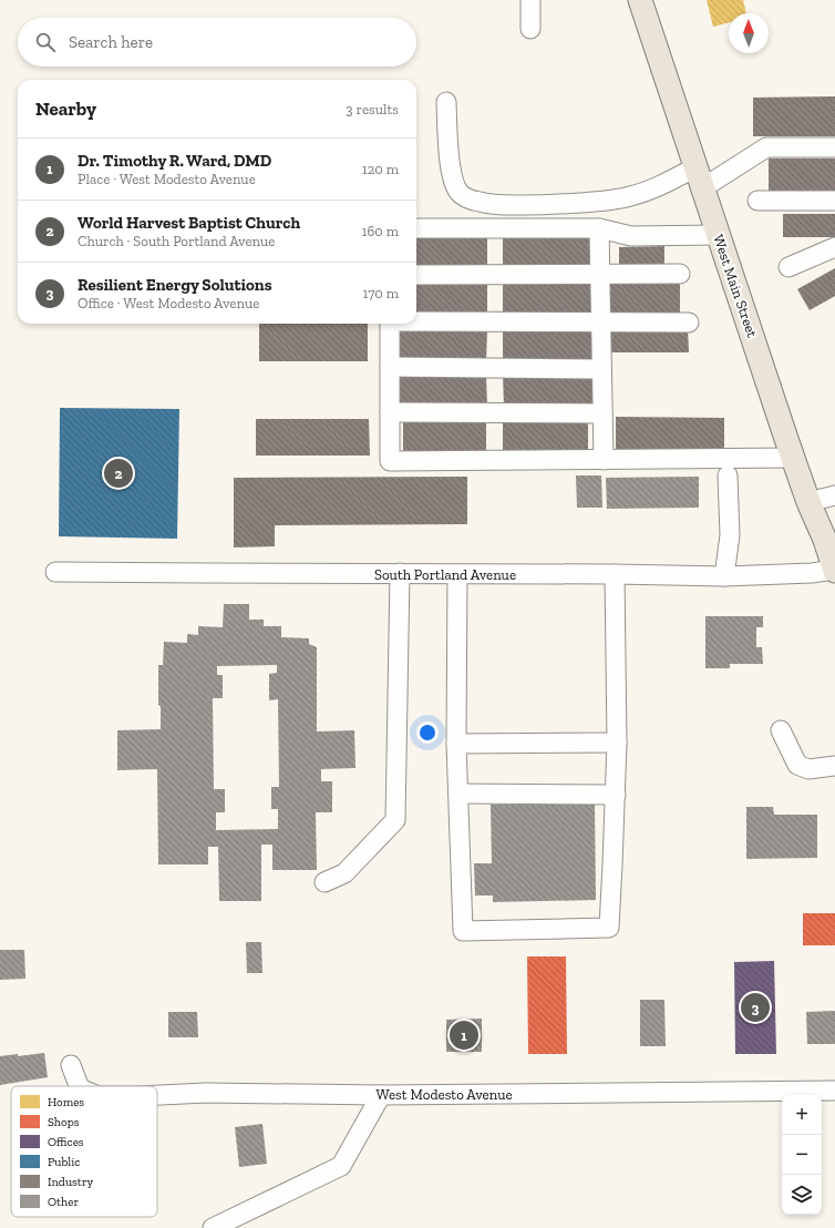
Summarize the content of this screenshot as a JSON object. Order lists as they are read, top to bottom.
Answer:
{
  "streets": {
    "main road": ["West Main Street"],
    "street": ["South Portland Avenue", "West Modesto Avenue"]
  },
  "crossings": [
    ["West Main Street", "South Portland Avenue"]
  ],
  "legend": [
    "Homes",
    "Shops",
    "Offices",
    "Public",
    "Industry",
    "Other"
  ],
  "north": "top",
  "page": {
    "search": "Search here",
    "heading": ["Nearby", "3 results"],
    "list": [
      {
        "mark": "1",
        "name": "Dr. Timothy R. Ward, DMD",
        "note": "Place · West Modesto Avenue",
        "value": "120 m"
      },
      {
        "mark": "2",
        "name": "World Harvest Baptist Church",
        "note": "Church · South Portland Avenue",
        "value": "160 m"
      },
      {
        "mark": "3",
        "name": "Resilient Energy Solutions",
        "note": "Office · West Modesto Avenue",
        "value": "170 m"
      }
    ],
    "pins": ["2", "3", "1"],
    "map_buttons": ["+", "−"]
  }
}
